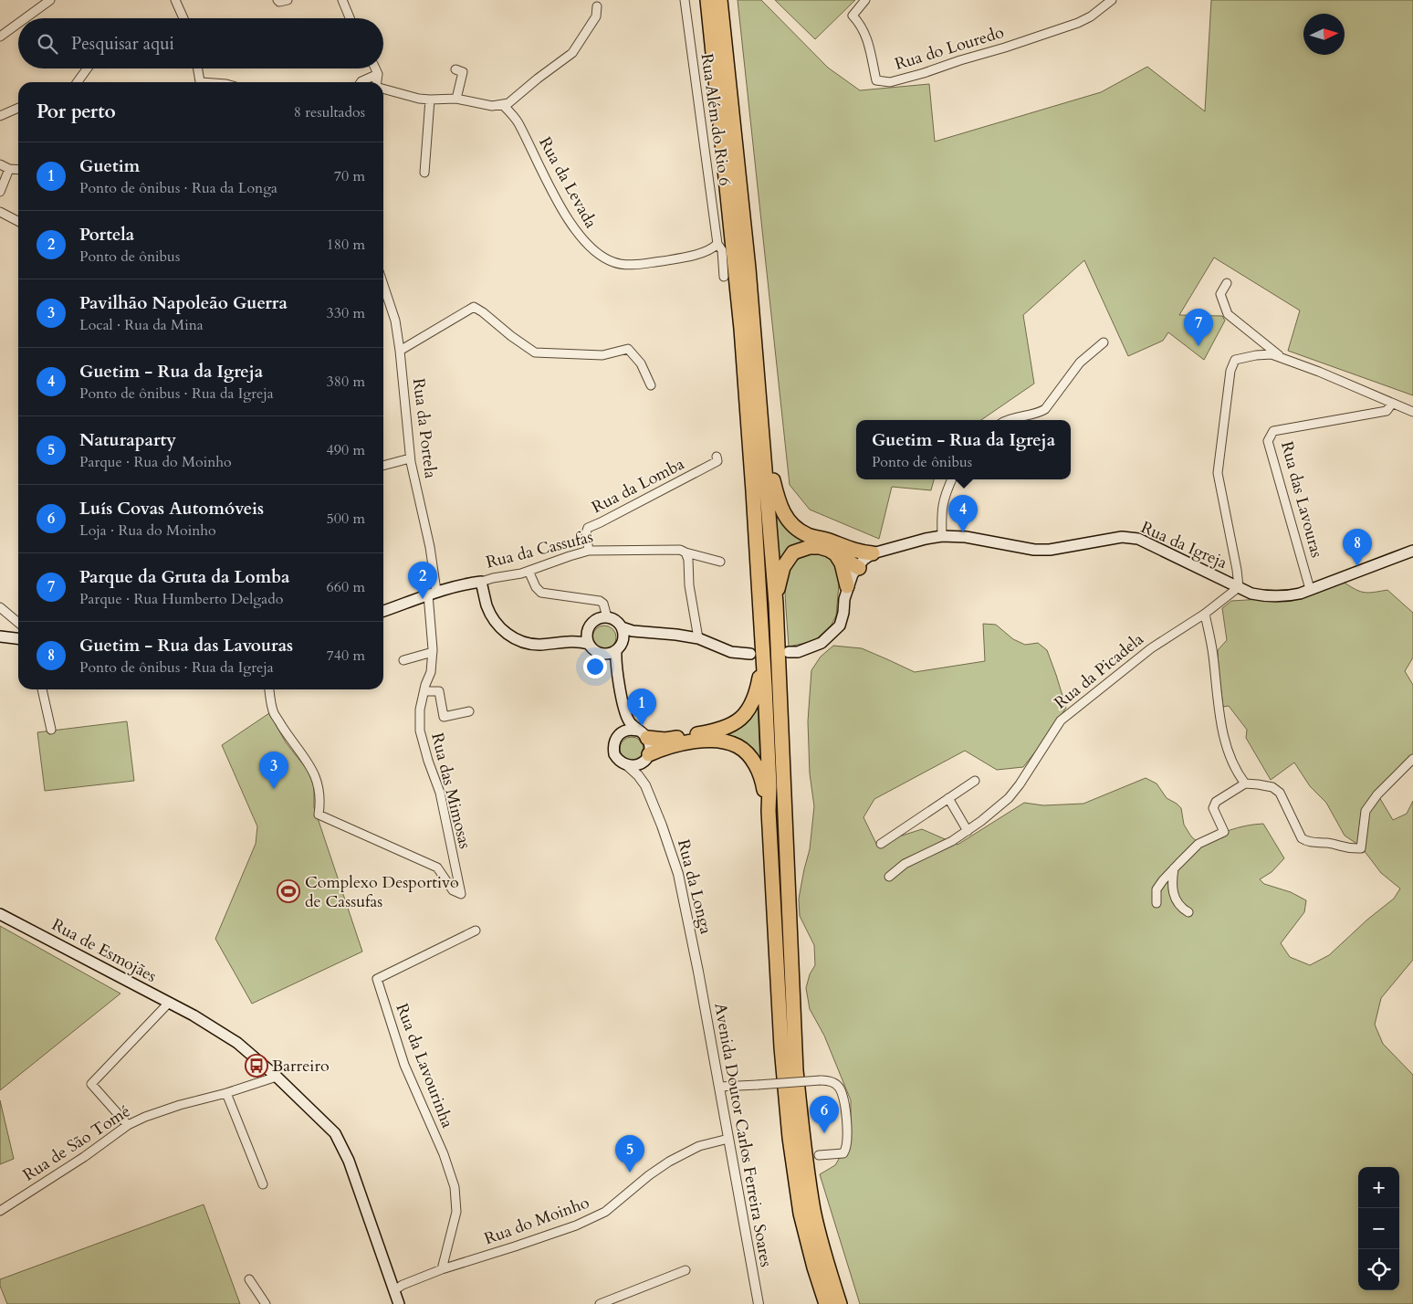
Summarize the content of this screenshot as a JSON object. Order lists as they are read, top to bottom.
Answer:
{
  "streets": {
    "main road": [
      "Rua da Igreja",
      "Rua da Cassufas",
      "Rua da Longa",
      "Rua de Esmojães"
    ],
    "street": [
      "Rua do Louredo",
      "Rua Além do Rio 6",
      "Rua da Levada",
      "Rua da Portela",
      "Rua da Lomba",
      "Rua das Lavouras",
      "Rua da Picadela",
      "Rua das Mimosas",
      "Rua da Lavourinha",
      "Avenida Doutor Carlos Ferreira Soares",
      "Rua de São Tomé",
      "Rua do Moinho"
    ]
  },
  "crossings": [
    ["Rua Além do Rio 6", "Rua da Levada"],
    ["Rua da Portela", "Rua da Cassufas"],
    ["Rua da Portela", "Rua das Mimosas"],
    ["Rua da Lomba", "Rua da Cassufas"],
    ["Rua das Lavouras", "Rua da Igreja"],
    ["Rua da Igreja", "Rua da Picadela"],
    ["Rua da Cassufas", "Rua das Mimosas"],
    ["Rua da Longa", "Avenida Doutor Carlos Ferreira Soares"],
    ["Rua de Esmojães", "Rua de São Tomé"],
    ["Rua de Esmojães", "Rua do Moinho"],
    ["Rua da Lavourinha", "Rua do Moinho"],
    ["Avenida Doutor Carlos Ferreira Soares", "Rua do Moinho"]
  ],
  "places": {
    "sports": ["Complexo Desportivo de Cassufas"],
    "bus stop": ["Barreiro"]
  },
  "north": "right",
  "page": {
    "search": "Pesquisar aqui",
    "heading": ["Por perto", "8 resultados"],
    "list": [
      {
        "mark": "1",
        "name": "Guetim",
        "note": "Ponto de ônibus · Rua da Longa",
        "value": "70 m"
      },
      {
        "mark": "2",
        "name": "Portela",
        "note": "Ponto de ônibus",
        "value": "180 m"
      },
      {
        "mark": "3",
        "name": "Pavilhão Napoleão Guerra",
        "note": "Local · Rua da Mina",
        "value": "330 m"
      },
      {
        "mark": "4",
        "name": "Guetim - Rua da Igreja",
        "note": "Ponto de ônibus · Rua da Igreja",
        "value": "380 m"
      },
      {
        "mark": "5",
        "name": "Naturaparty",
        "note": "Parque · Rua do Moinho",
        "value": "490 m"
      },
      {
        "mark": "6",
        "name": "Luís Covas Automóveis",
        "note": "Loja · Rua do Moinho",
        "value": "500 m"
      },
      {
        "mark": "7",
        "name": "Parque da Gruta da Lomba",
        "note": "Parque · Rua Humberto Delgado",
        "value": "660 m"
      },
      {
        "mark": "8",
        "name": "Guetim - Rua das Lavouras",
        "note": "Ponto de ônibus · Rua da Igreja",
        "value": "740 m"
      }
    ],
    "pins": [
      "7",
      "4",
      "8",
      "2",
      "1",
      "3",
      "6",
      "5"
    ],
    "popup": ["Guetim - Rua da Igreja", "Ponto de ônibus"],
    "map_buttons": ["+", "−"]
  }
}
